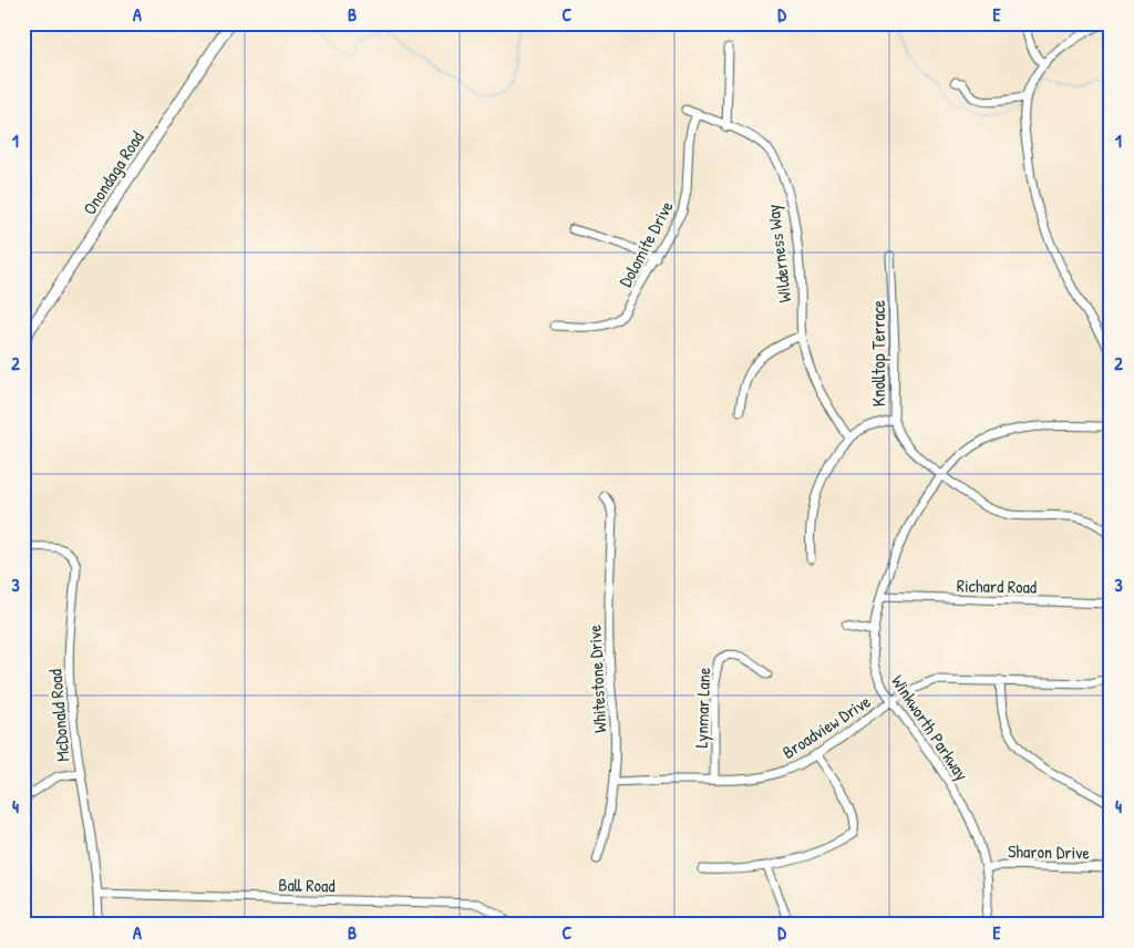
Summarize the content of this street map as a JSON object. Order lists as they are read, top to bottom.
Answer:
{
  "streets": {
    "main road": ["Onondaga Road"],
    "street": [
      "Dolomite Drive",
      "Wilderness Way",
      "Knolltop Terrace",
      "Richard Road",
      "Whitestone Drive",
      "Lynmar Lane",
      "McDonald Road",
      "Broadview Drive",
      "Winkworth Parkway",
      "Sharon Drive",
      "Ball Road"
    ]
  },
  "crossings": [
    ["Dolomite Drive", "Wilderness Way"],
    ["Knolltop Terrace", "Winkworth Parkway"],
    ["Richard Road", "Winkworth Parkway"],
    ["Whitestone Drive", "Broadview Drive"],
    ["Lynmar Lane", "Broadview Drive"],
    ["McDonald Road", "Ball Road"],
    ["Broadview Drive", "Winkworth Parkway"],
    ["Winkworth Parkway", "Sharon Drive"]
  ],
  "grid": {
    "columns": [
      "A",
      "B",
      "C",
      "D",
      "E"
    ],
    "rows": [
      "1",
      "2",
      "3",
      "4"
    ]
  }
}
